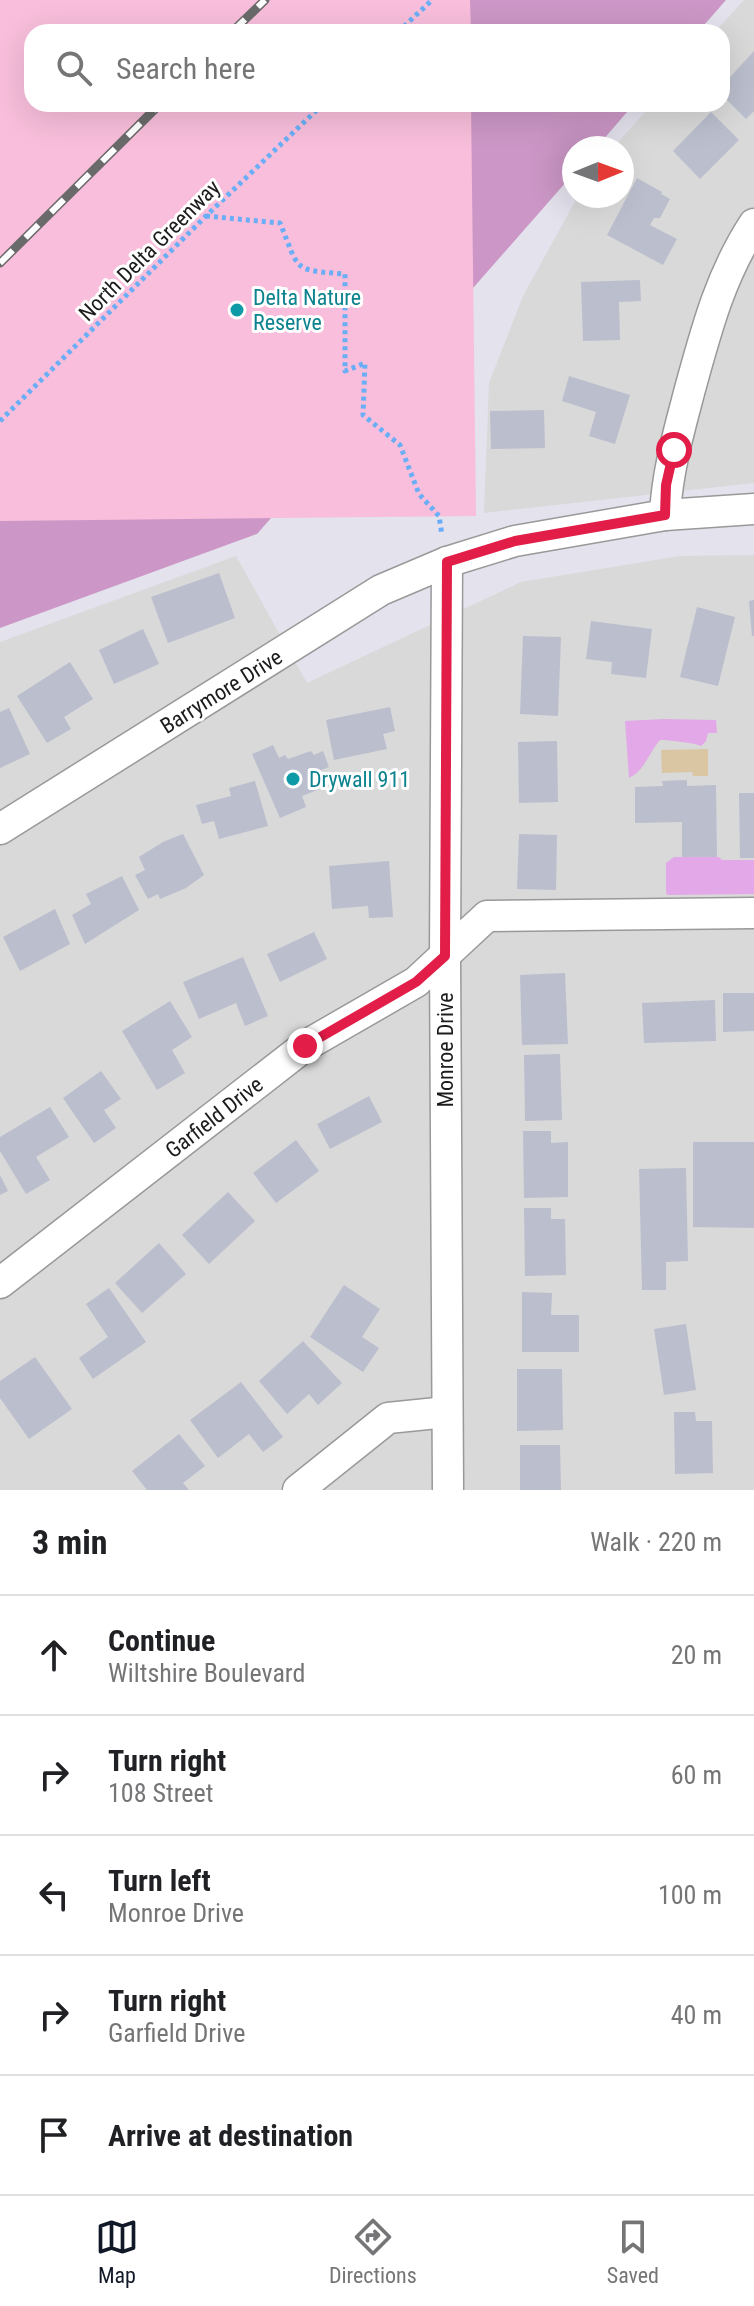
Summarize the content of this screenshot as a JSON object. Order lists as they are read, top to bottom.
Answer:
{
  "streets": {
    "street": ["Barrymore Drive", "Monroe Drive", "Garfield Drive"],
    "path": ["North Delta Greenway"]
  },
  "crossings": [
    ["Barrymore Drive", "Monroe Drive"],
    ["Monroe Drive", "Garfield Drive"]
  ],
  "places": ["Delta Nature Reserve", "Drywall 911"],
  "north": "right",
  "page": {
    "search": "Search here",
    "heading": ["3 min", "Walk · 220 m"],
    "list": [
      ["Continue", "Wiltshire Boulevard", "20 m"],
      ["Turn right", "108 Street", "60 m"],
      ["Turn left", "Monroe Drive", "100 m"],
      ["Turn right", "Garfield Drive", "40 m"],
      "Arrive at destination"
    ],
    "nav": ["Map", "Directions", "Saved"]
  }
}
